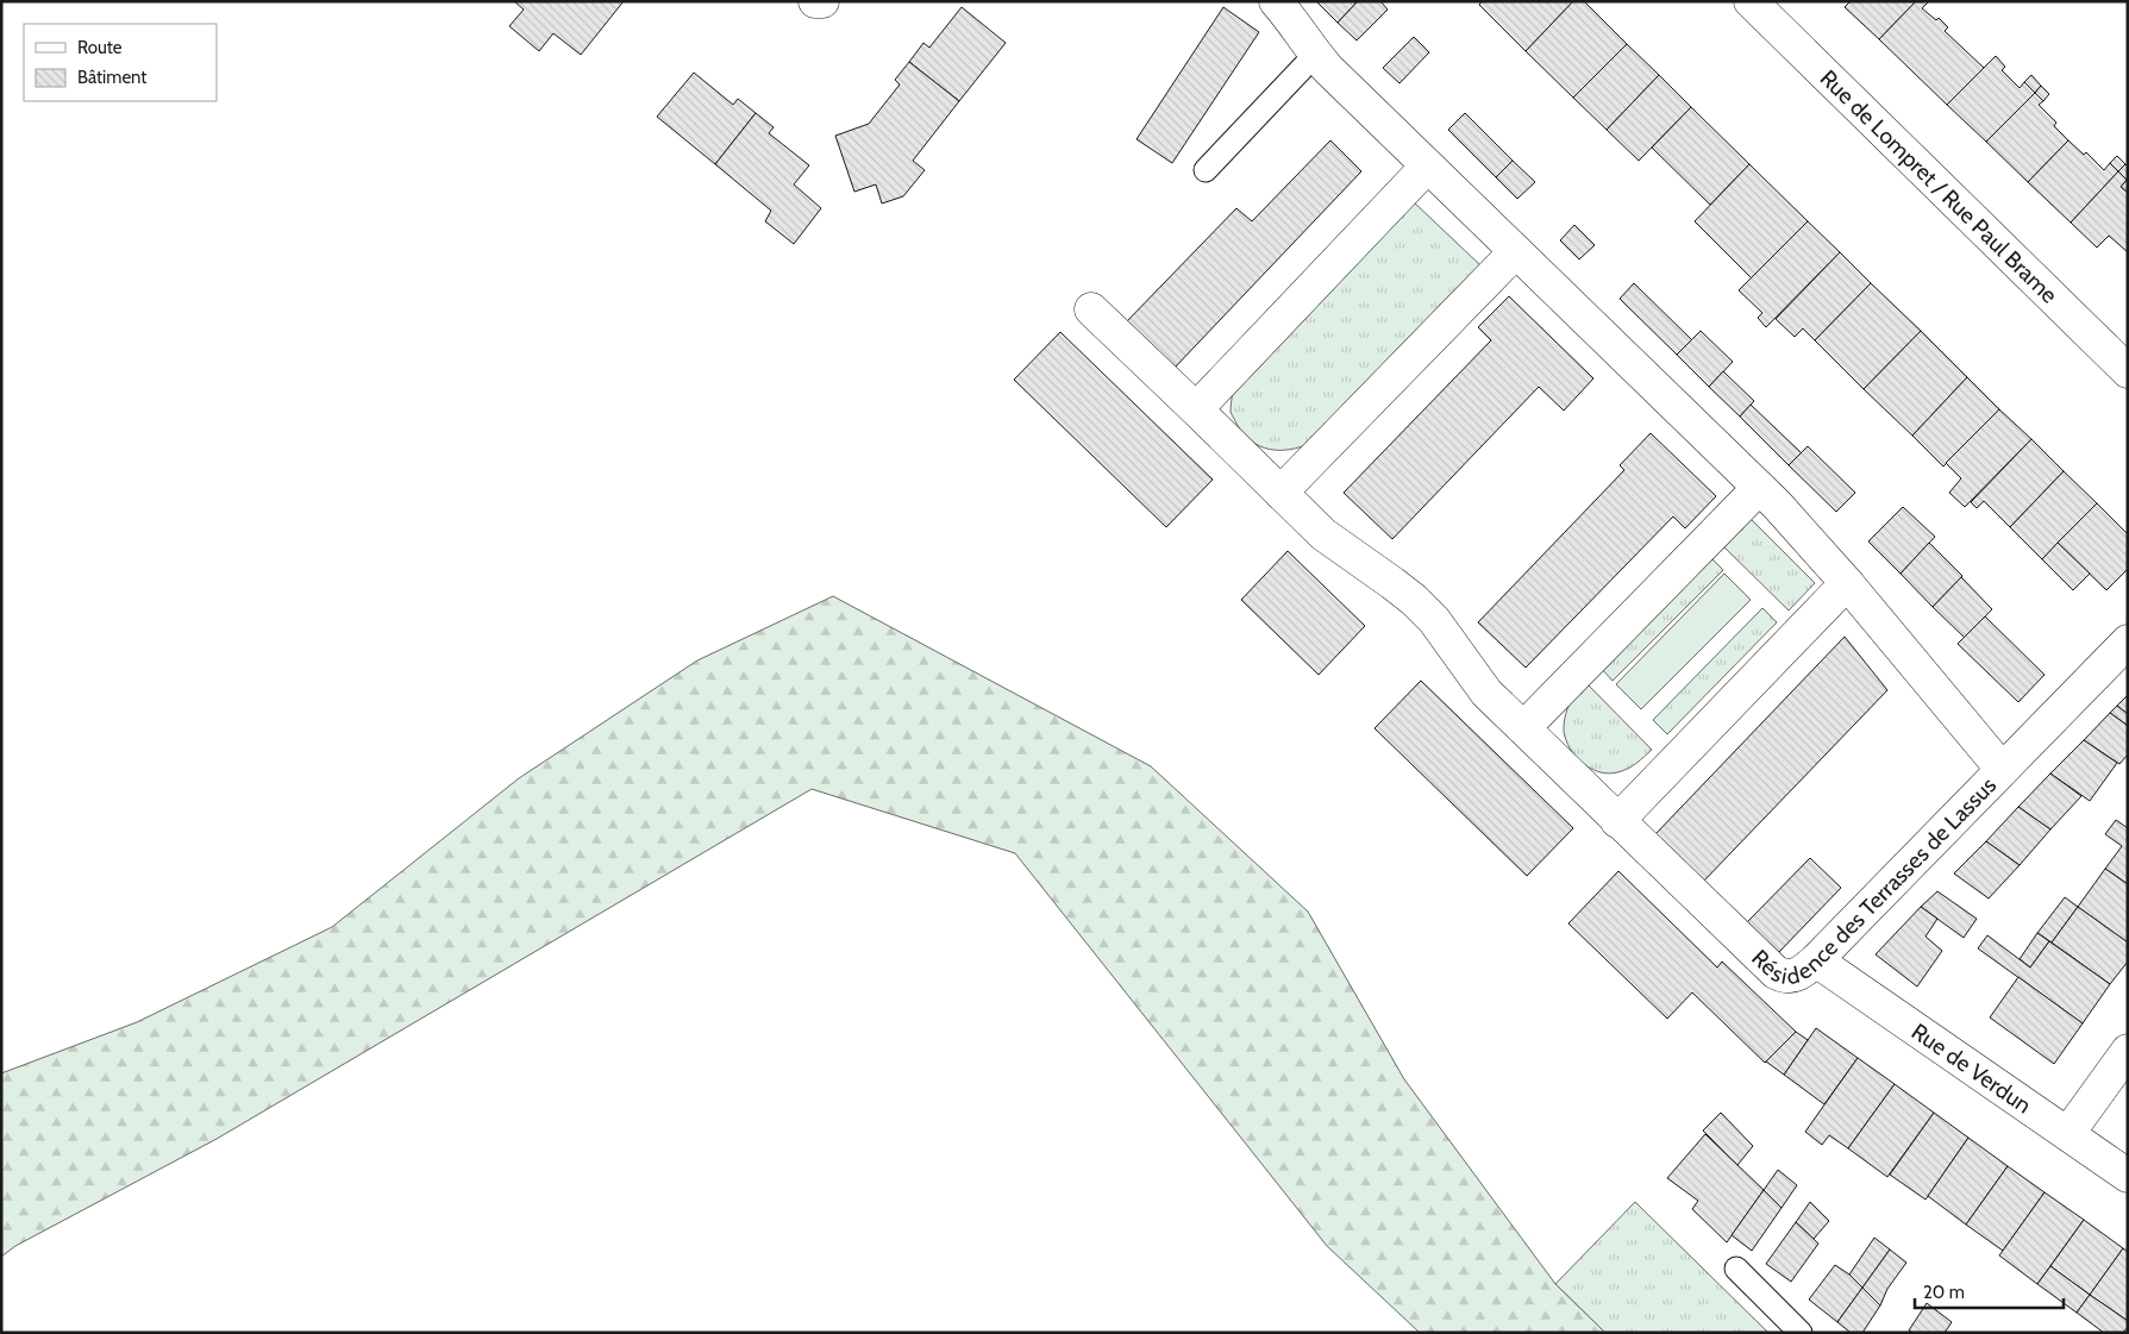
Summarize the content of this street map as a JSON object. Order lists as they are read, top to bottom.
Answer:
{
  "streets": {
    "street": ["Rue de Lompret / Rue Paul Brame", "Résidence des Terrasses de Lassus", "Rue de Verdun"]
  },
  "crossings": [
    ["Résidence des Terrasses de Lassus", "Rue de Verdun"]
  ],
  "legend": ["Route", "Bâtiment"],
  "scale_bar": "20 m"
}
